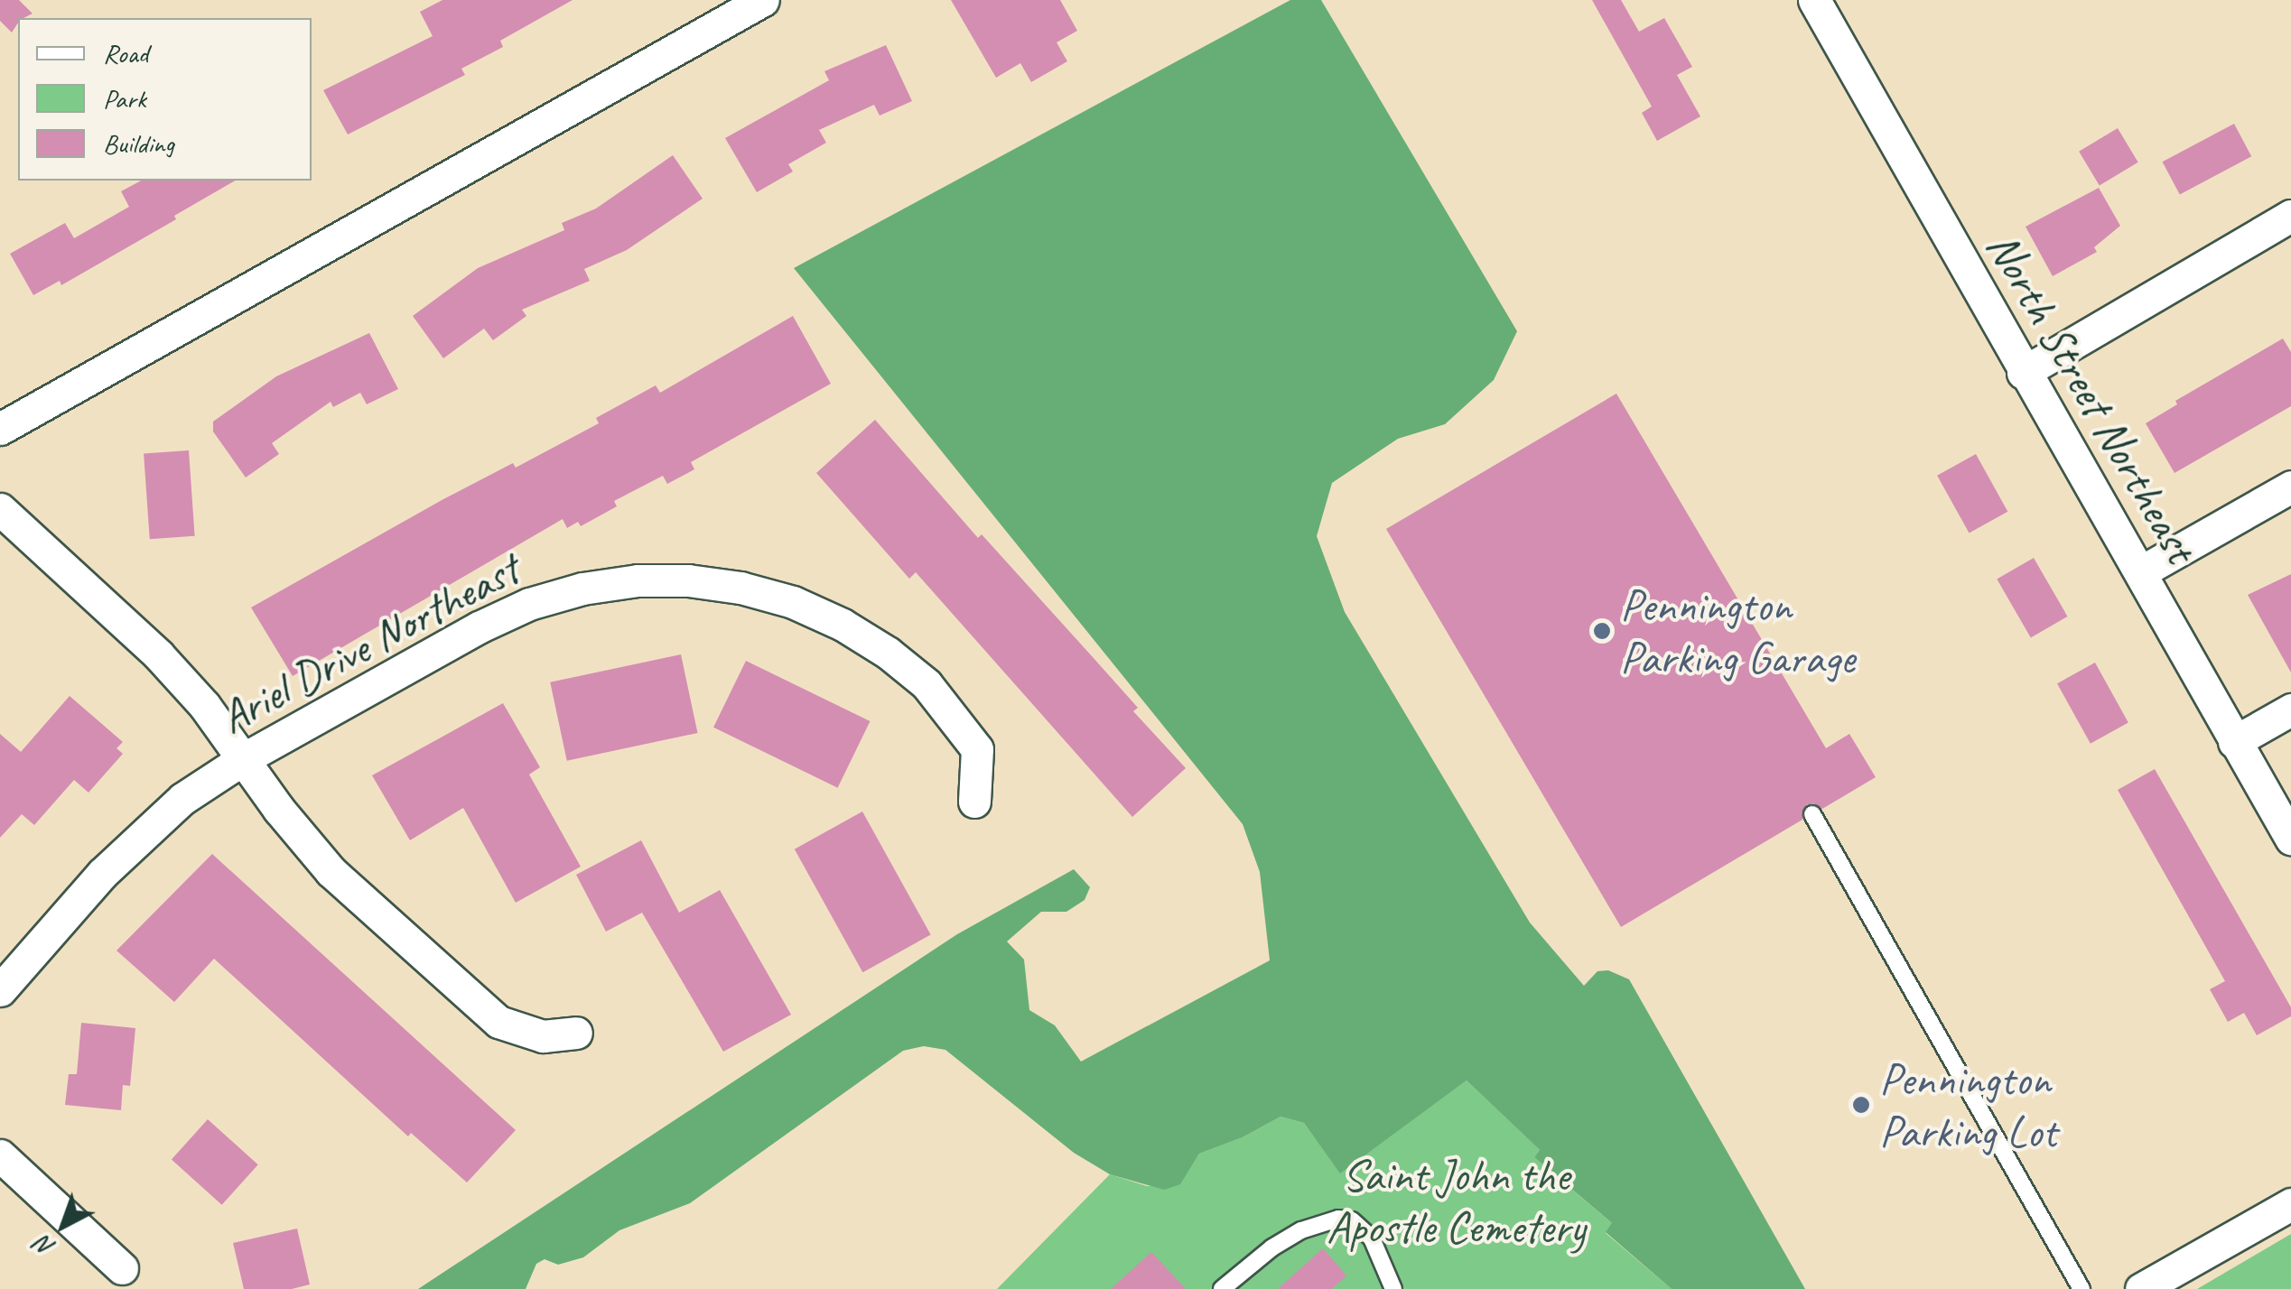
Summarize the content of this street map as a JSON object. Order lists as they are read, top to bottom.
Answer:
{
  "streets": {
    "street": ["North Street Northeast", "Ariel Drive Northeast"]
  },
  "parks": ["Saint John the Apostle Cemetery"],
  "places": ["Pennington Parking Garage", "Pennington Parking Lot"],
  "legend": ["Road", "Park", "Building"],
  "north": "bottom left"
}
